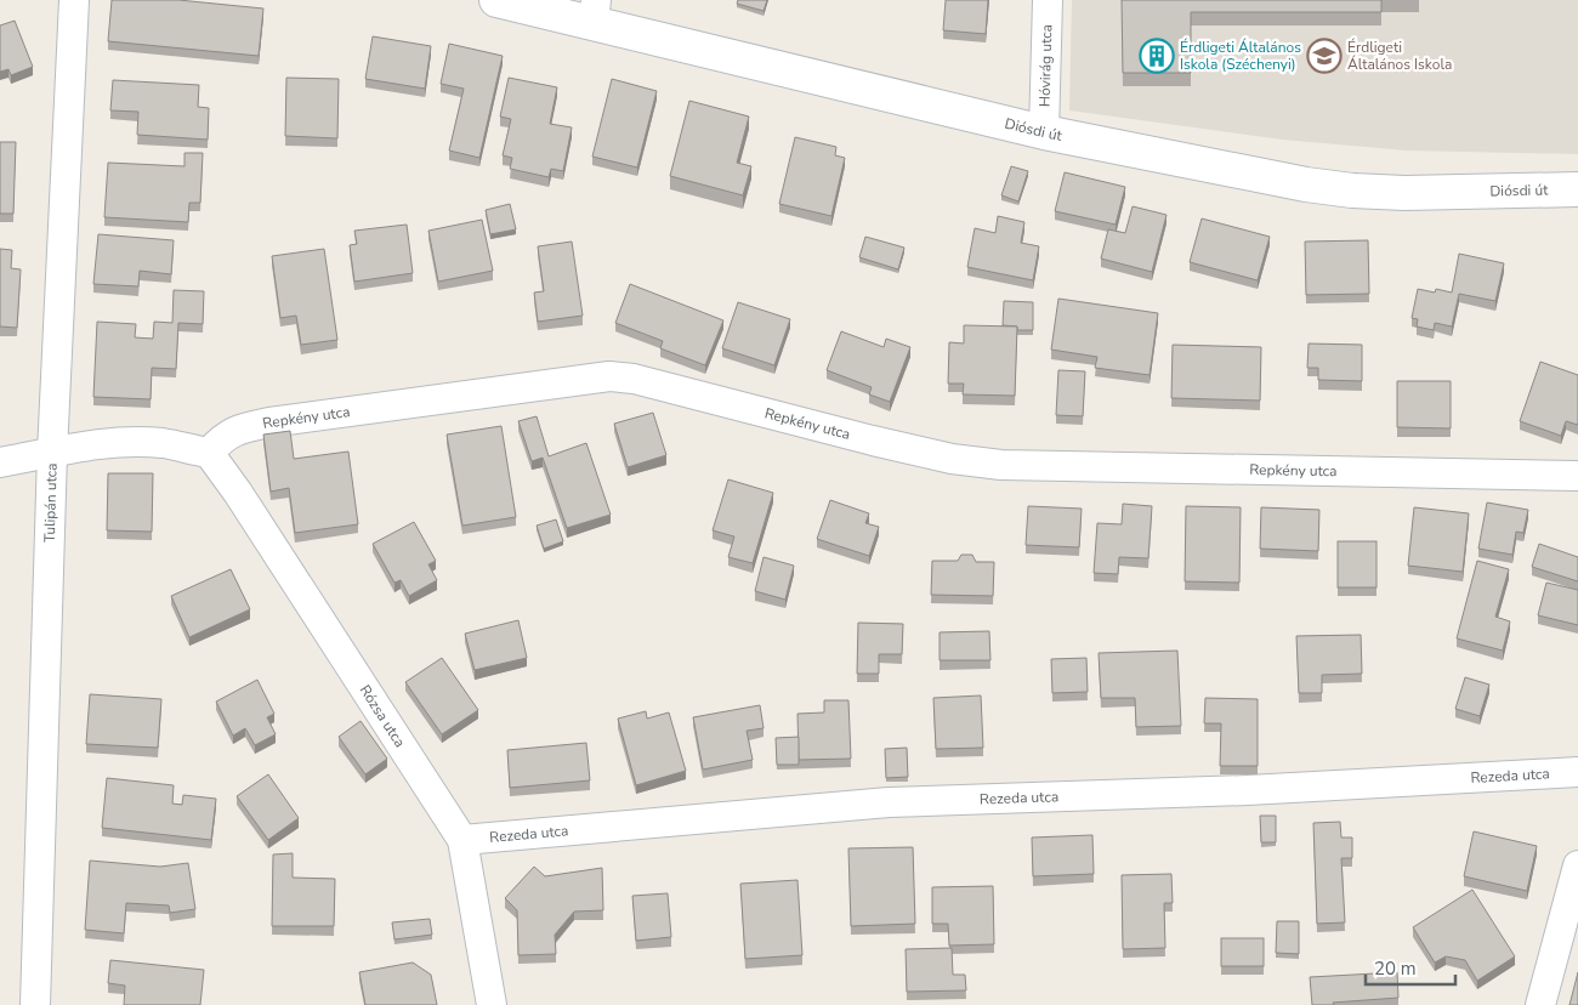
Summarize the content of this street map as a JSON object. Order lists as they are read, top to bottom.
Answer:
{
  "streets": {
    "main road": ["Diósdi út"],
    "street": [
      "Hóvirág utca",
      "Repkény utca",
      "Tulipán utca",
      "Rózsa utca",
      "Rezeda utca"
    ]
  },
  "crossings": [
    ["Hóvirág utca", "Diósdi út"],
    ["Repkény utca", "Rózsa utca"],
    ["Rózsa utca", "Rezeda utca"]
  ],
  "places": {
    "building": ["Érdligeti Általános Iskola (Széchenyi)"],
    "school or university": ["Érdligeti Általános Iskola"]
  },
  "scale_bar": "20 m"
}
